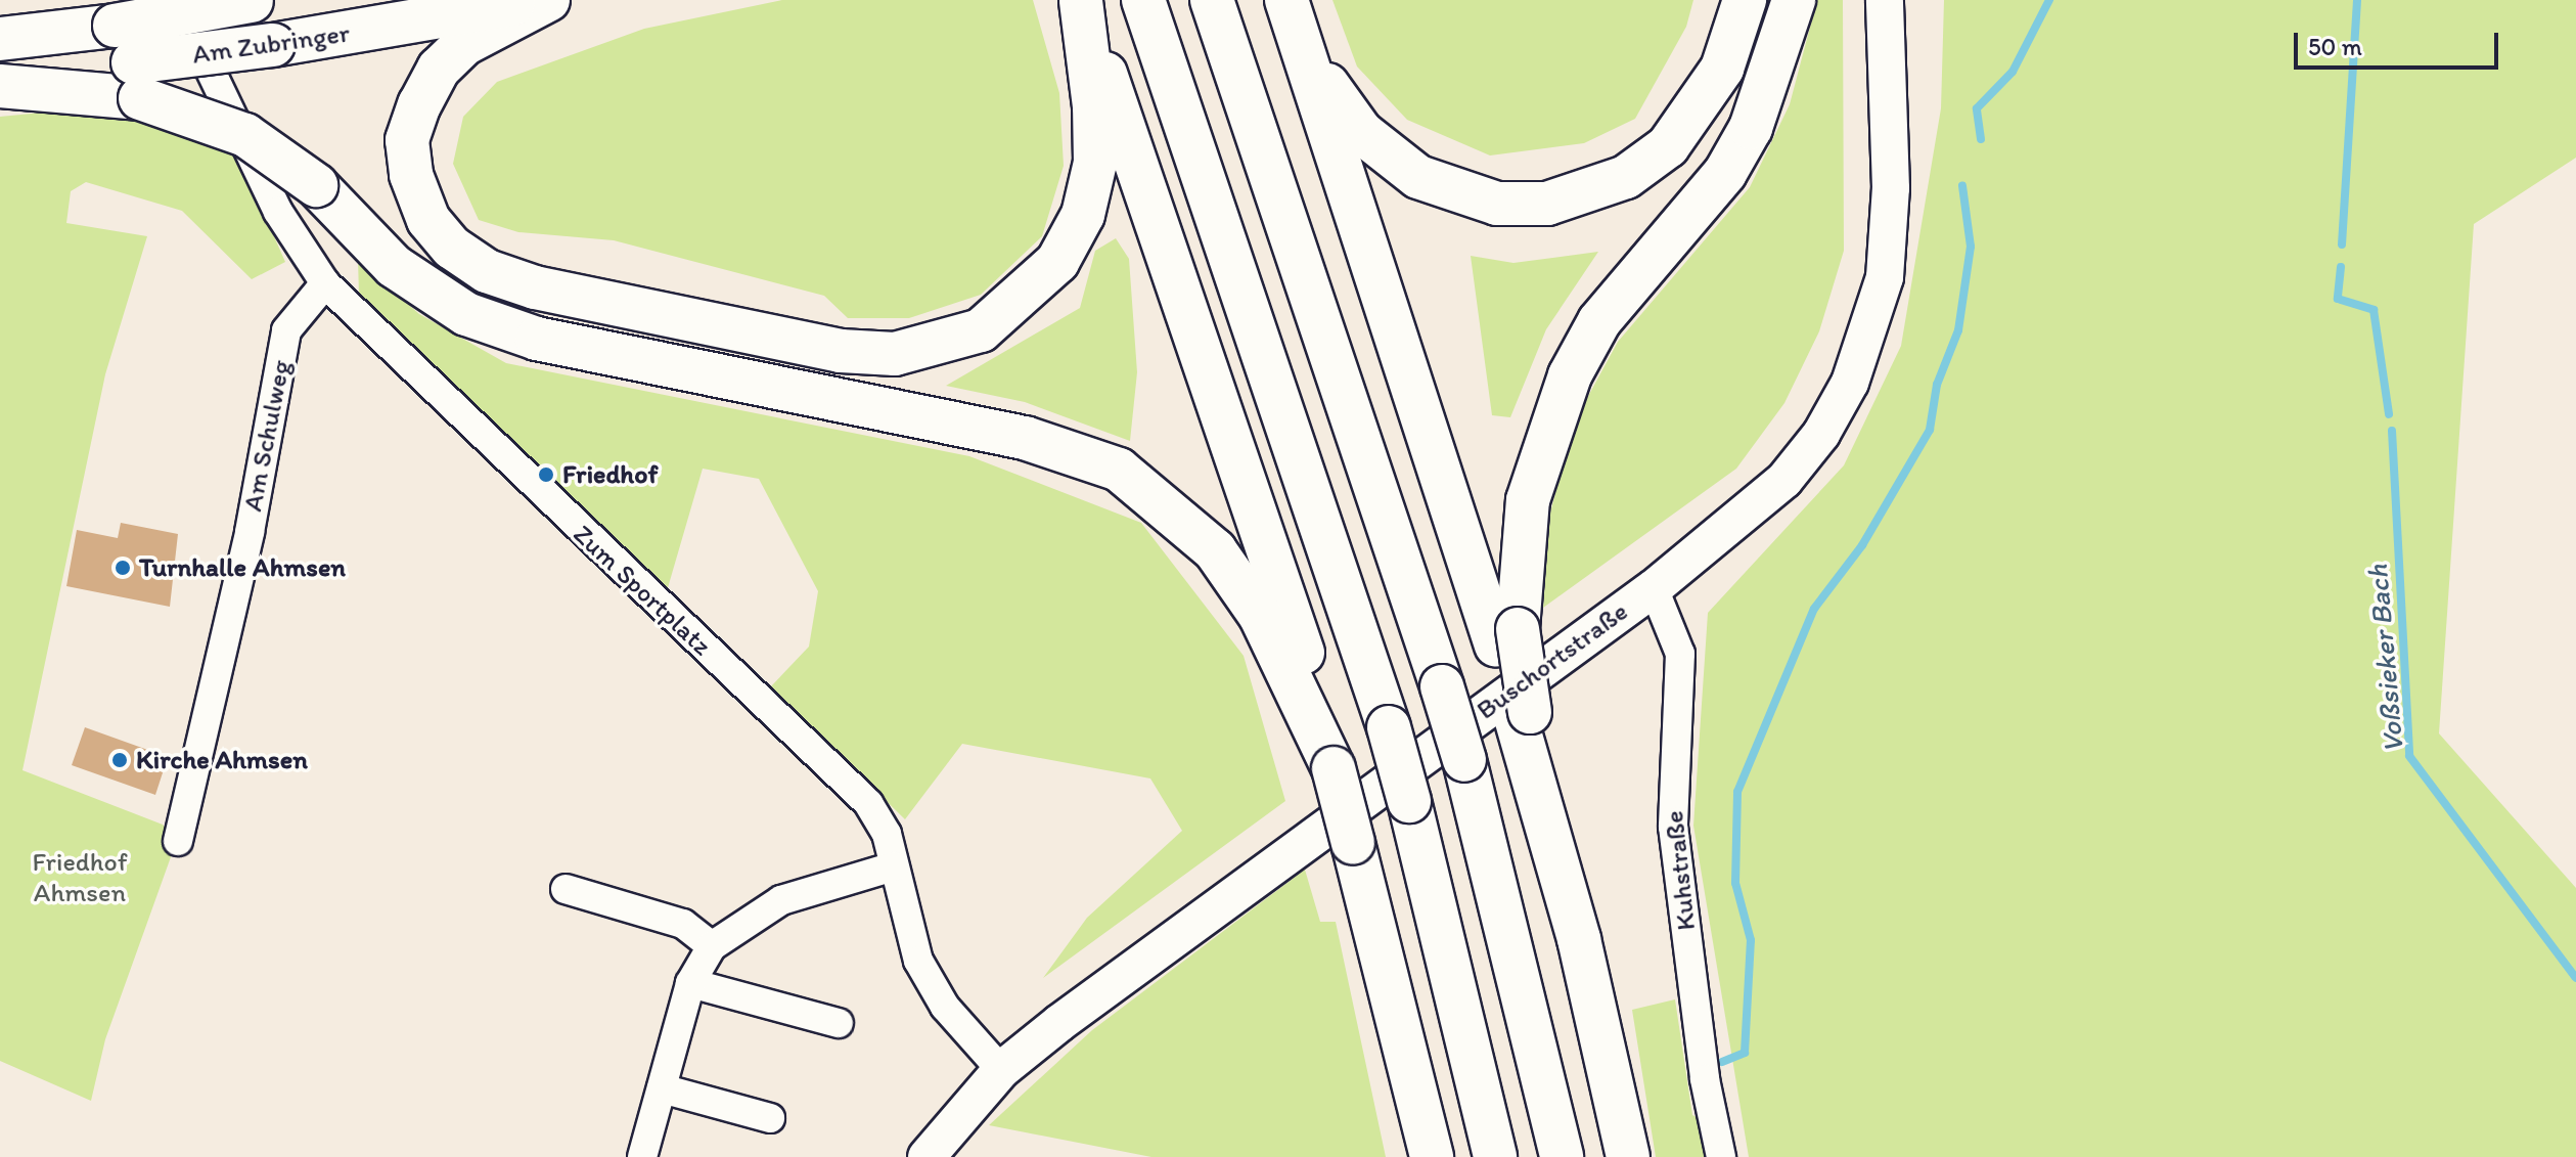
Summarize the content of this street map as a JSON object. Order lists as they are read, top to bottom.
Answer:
{
  "streets": {
    "highway": ["Am Zubringer"],
    "main road": ["Buschortstraße"],
    "street": ["Am Schulweg", "Zum Sportplatz", "Kuhstraße"]
  },
  "crossings": [
    ["Am Schulweg", "Zum Sportplatz"],
    ["Zum Sportplatz", "Buschortstraße"],
    ["Buschortstraße", "Kuhstraße"]
  ],
  "water": ["Voßsieker Bach"],
  "parks": ["Friedhof Ahmsen"],
  "places": ["Friedhof", "Turnhalle Ahmsen", "Kirche Ahmsen"],
  "scale_bar": "50 m"
}
